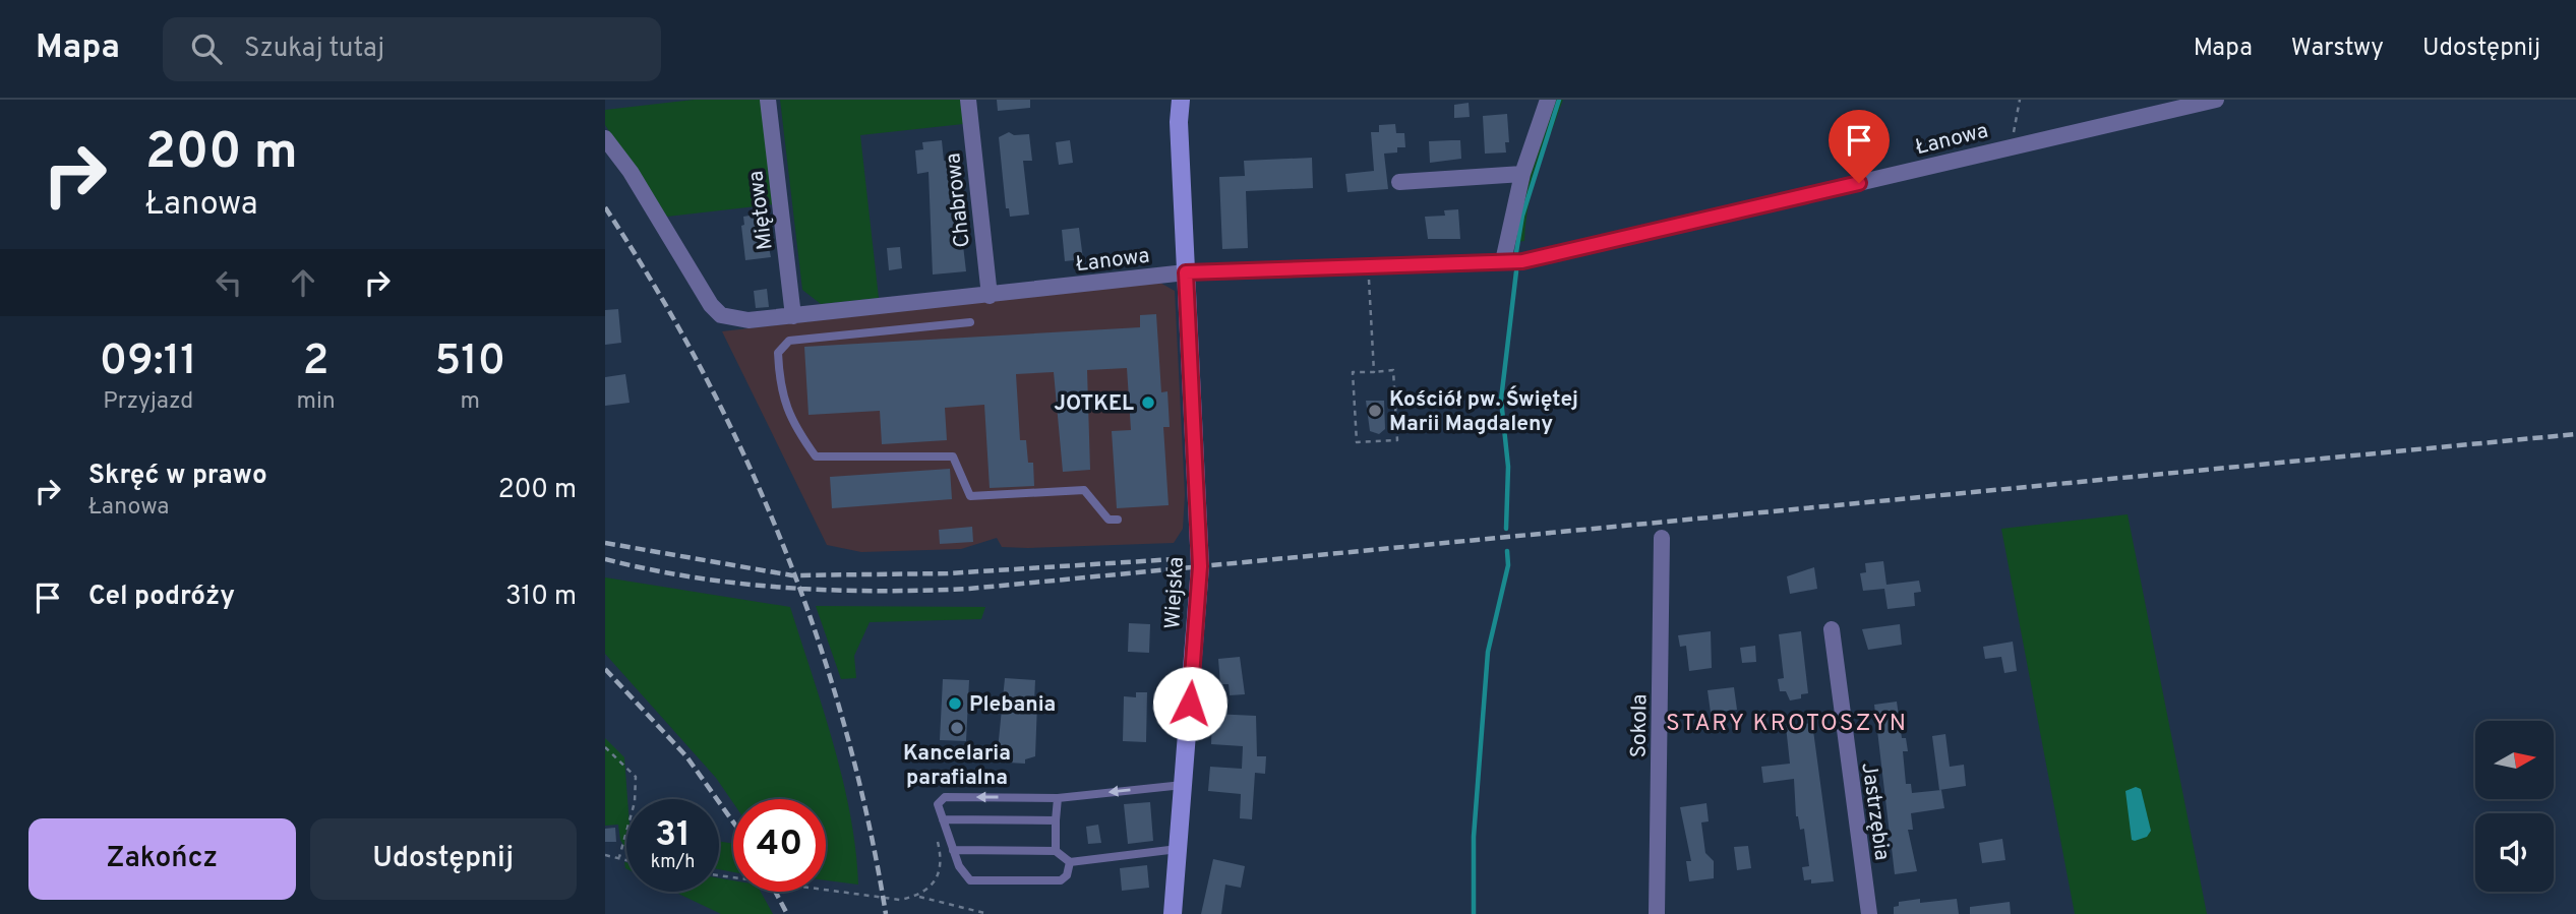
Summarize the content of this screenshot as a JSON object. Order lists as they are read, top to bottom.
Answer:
{
  "streets": {
    "street": [
      "Łanowa",
      "Chabrowa",
      "Miętowa",
      "Wiejska",
      "Sokola",
      "Jastrzębia"
    ]
  },
  "crossings": [
    ["Łanowa", "Chabrowa"],
    ["Łanowa", "Miętowa"],
    ["Łanowa", "Wiejska"]
  ],
  "districts": ["STARY KROTOSZYN"],
  "places": [
    "JOTKEL",
    "Kościół pw. Świętej Marii Magdaleny",
    "Plebania",
    "Kancelaria parafialna"
  ],
  "north": "right",
  "page": {
    "header": "Mapa",
    "search": "Szukaj tutaj",
    "nav": ["Mapa", "Warstwy", "Udostępnij"],
    "turn": ["200 m", "Łanowa"],
    "eta": [
      "09:11",
      "Przyjazd",
      "2",
      "min",
      "510",
      "m"
    ],
    "list": [
      {
        "name": "Skręć w prawo",
        "note": "Łanowa",
        "value": "200 m"
      },
      {
        "name": "Cel podróży",
        "value": "310 m"
      }
    ],
    "speed": "31 km/h",
    "limit": "40",
    "buttons": ["Zakończ", "Udostępnij"]
  }
}
